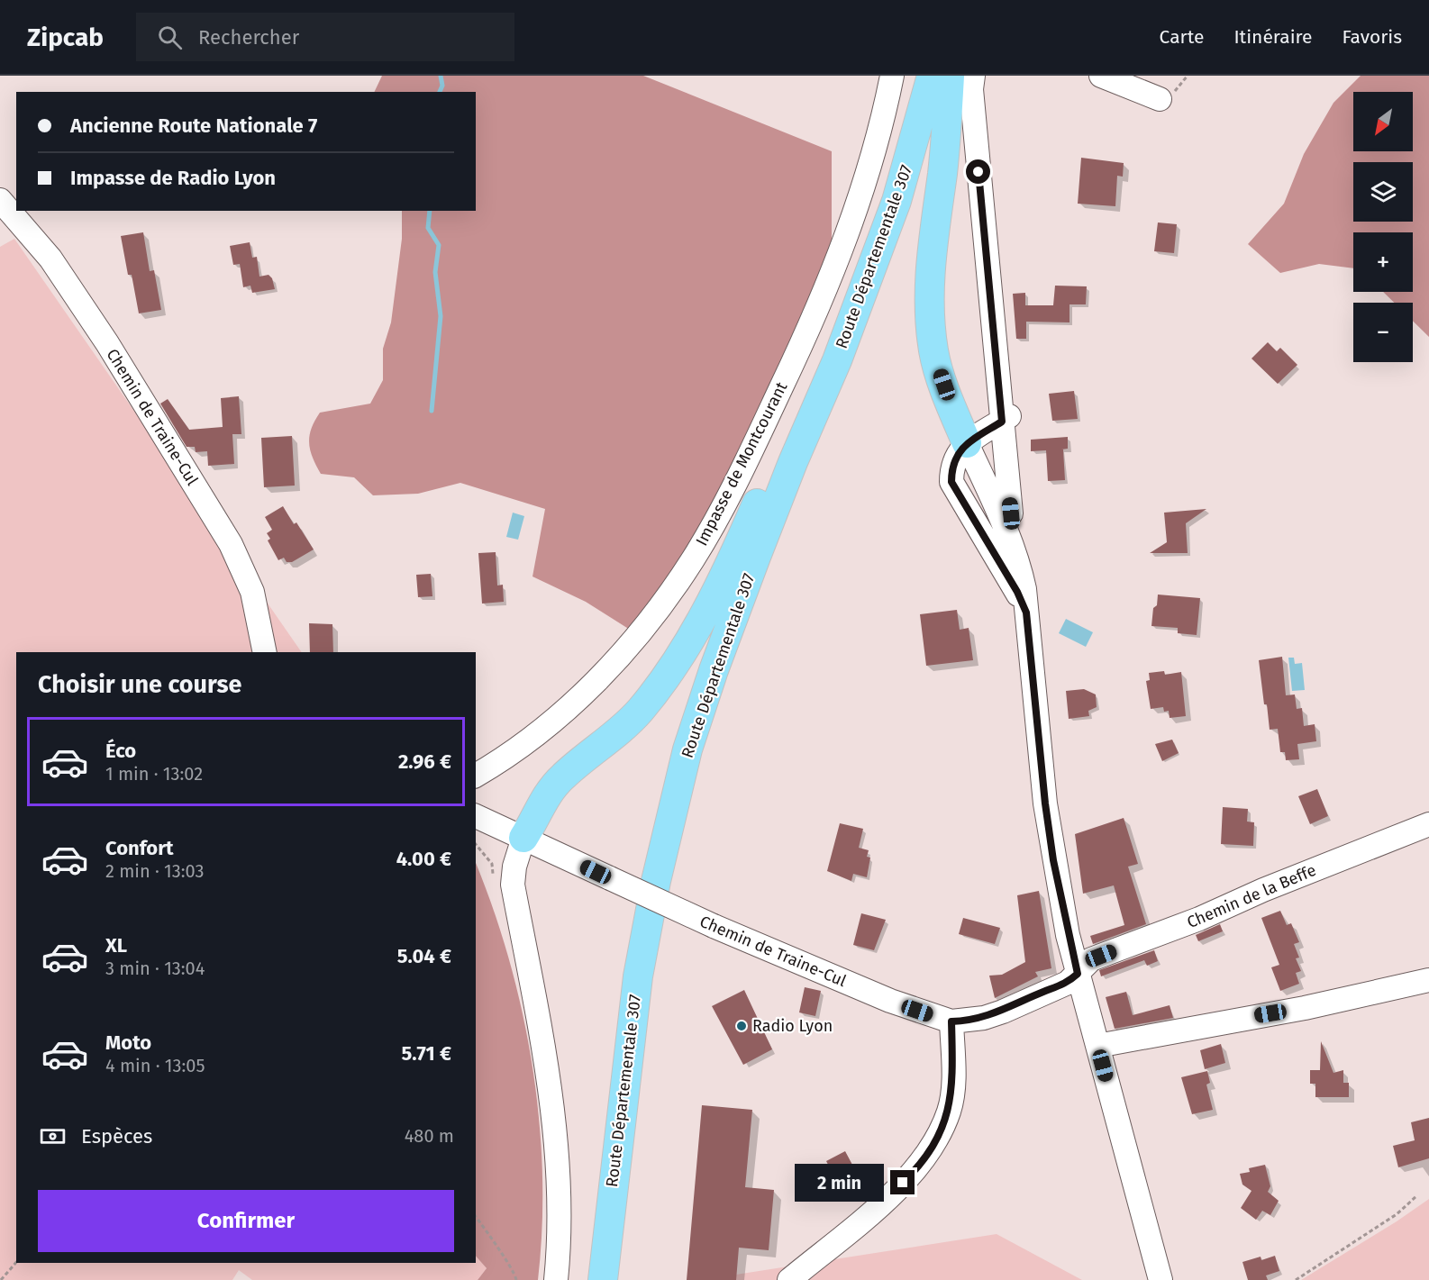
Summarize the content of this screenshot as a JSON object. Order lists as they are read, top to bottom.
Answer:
{
  "streets": {
    "main road": ["Route Départementale 307"],
    "street": ["Chemin de Traine-Cul", "Impasse de Montcourant", "Chemin de la Beffe"]
  },
  "crossings": [
    ["Chemin de Traine-Cul", "Chemin de la Beffe"]
  ],
  "places": ["Radio Lyon"],
  "north": "bottom left",
  "page": {
    "header": "Zipcab",
    "search": "Rechercher",
    "nav": ["Carte", "Itinéraire", "Favoris"],
    "map_buttons": ["+", "−"],
    "banner": ["Ancienne Route Nationale 7", "Impasse de Radio Lyon"],
    "heading": "Choisir une course",
    "list": [
      {
        "name": "Éco",
        "note": "1 min · 13:02",
        "value": "2.96 €"
      },
      {
        "name": "Confort",
        "note": "2 min · 13:03",
        "value": "4.00 €"
      },
      {
        "name": "XL",
        "note": "3 min · 13:04",
        "value": "5.04 €"
      },
      {
        "name": "Moto",
        "note": "4 min · 13:05",
        "value": "5.71 €"
      }
    ],
    "pay": ["Espèces", "480 m"],
    "bubble": "2 min",
    "buttons": "Confirmer"
  }
}
